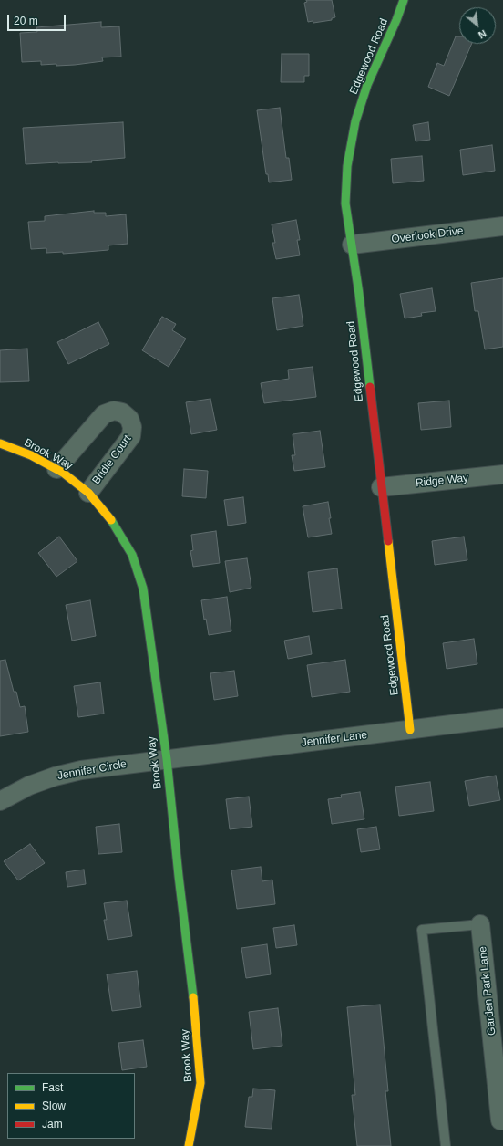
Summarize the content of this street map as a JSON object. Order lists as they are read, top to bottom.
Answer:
{
  "streets": {
    "street": [
      "Edgewood Road",
      "Overlook Drive",
      "Brook Way",
      "Bridle Court",
      "Ridge Way",
      "Jennifer Lane",
      "Jennifer Circle",
      "Garden Park Lane"
    ]
  },
  "crossings": [
    ["Edgewood Road", "Overlook Drive"],
    ["Edgewood Road", "Ridge Way"],
    ["Edgewood Road", "Jennifer Lane"],
    ["Brook Way", "Bridle Court"],
    ["Brook Way", "Jennifer Lane"],
    ["Brook Way", "Jennifer Circle"],
    ["Jennifer Lane", "Jennifer Circle"]
  ],
  "legend": ["Fast", "Slow", "Jam"],
  "scale_bar": "20 m",
  "north": "bottom right"
}
